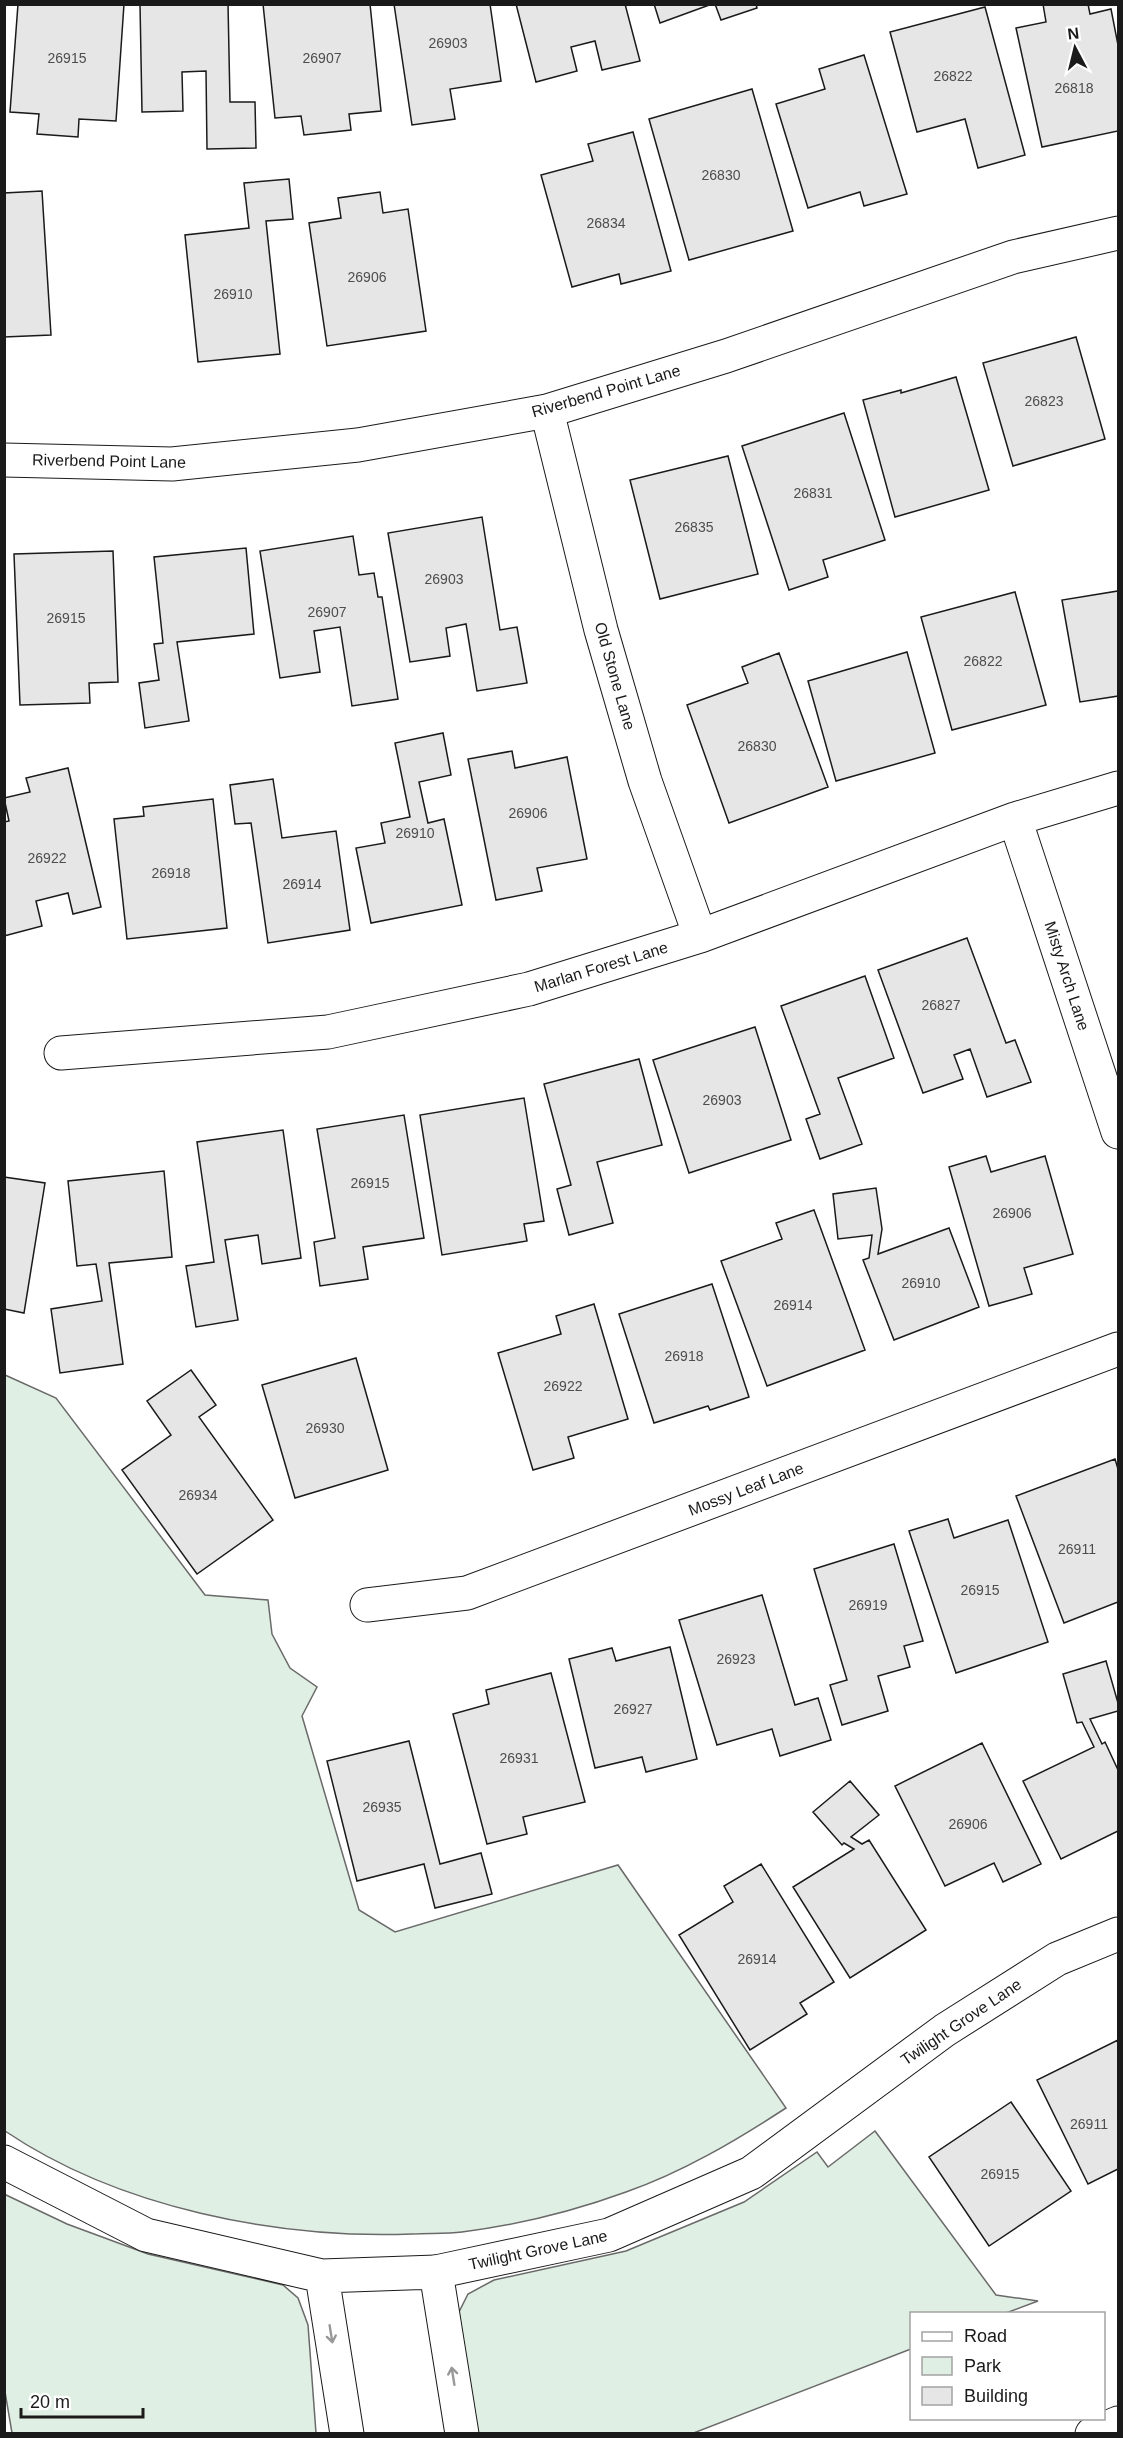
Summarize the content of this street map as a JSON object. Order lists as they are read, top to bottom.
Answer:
{
  "streets": {
    "street": [
      "Riverbend Point Lane",
      "Old Stone Lane",
      "Marlan Forest Lane",
      "Misty Arch Lane",
      "Mossy Leaf Lane",
      "Twilight Grove Lane"
    ]
  },
  "crossings": [
    ["Riverbend Point Lane", "Old Stone Lane"],
    ["Old Stone Lane", "Marlan Forest Lane"],
    ["Marlan Forest Lane", "Misty Arch Lane"]
  ],
  "house_numbers": [
    "26903",
    "26915",
    "26907",
    "26822",
    "26818",
    "26830",
    "26834",
    "26906",
    "26910",
    "26823",
    "26831",
    "26835",
    "26903",
    "26907",
    "26915",
    "26822",
    "26830",
    "26906",
    "26910",
    "26922",
    "26918",
    "26914",
    "26827",
    "26903",
    "26915",
    "26906",
    "26910",
    "26914",
    "26918",
    "26922",
    "26930",
    "26934",
    "26911",
    "26915",
    "26919",
    "26923",
    "26927",
    "26931",
    "26935",
    "26906",
    "26914",
    "26911",
    "26915"
  ],
  "legend": ["Road", "Park", "Building"],
  "scale_bar": "20 m",
  "north": "top"
}
